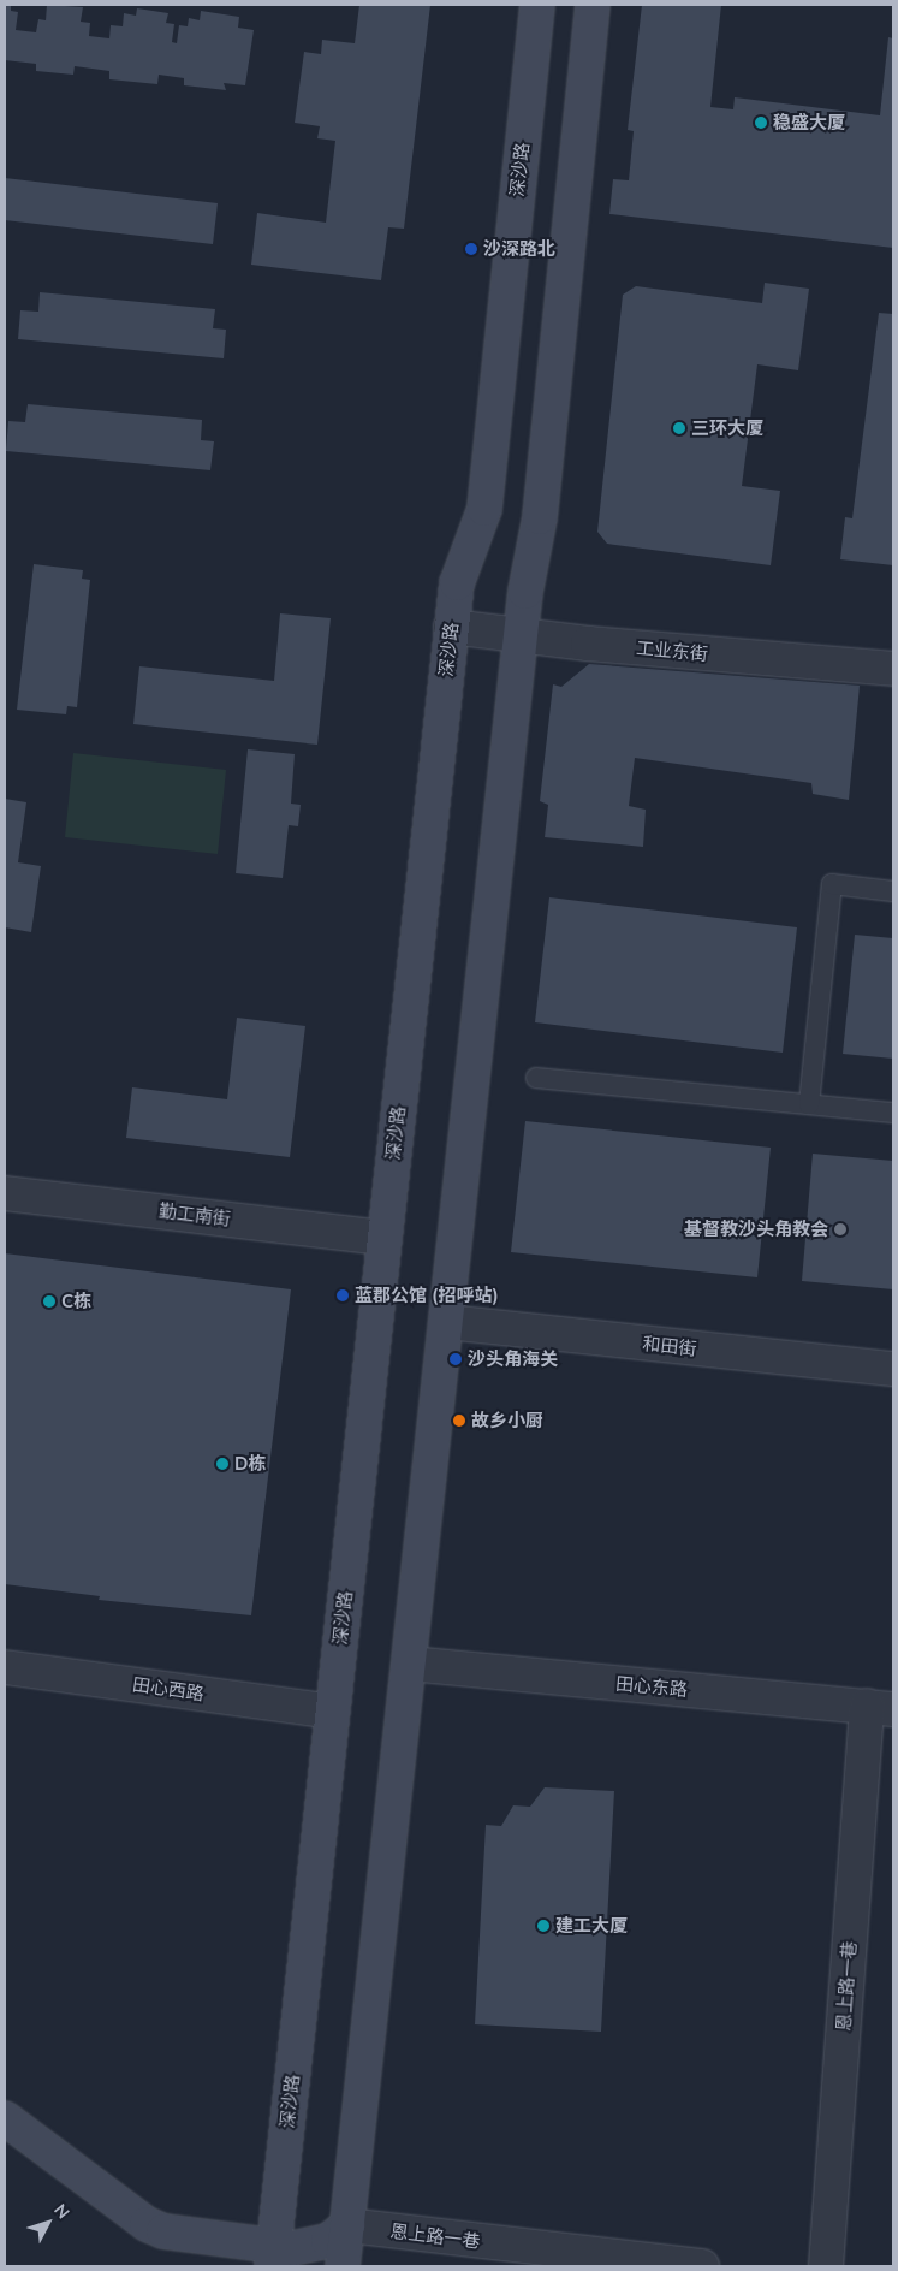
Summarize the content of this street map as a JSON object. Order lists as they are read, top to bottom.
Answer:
{
  "streets": {
    "main road": ["深沙路"],
    "street": [
      "工业东街",
      "勤工南街",
      "和田街",
      "田心东路",
      "田心西路",
      "恩上路一巷"
    ]
  },
  "crossings": [
    ["深沙路", "工业东街"],
    ["深沙路", "勤工南街"],
    ["深沙路", "田心西路"],
    ["田心东路", "恩上路一巷"]
  ],
  "places": [
    "稳盛大厦",
    "沙深路北",
    "三环大厦",
    "基督教沙头角教会",
    "蓝郡公馆 (招呼站)",
    "C栋",
    "沙头角海关",
    "故乡小厨",
    "D栋",
    "建工大厦"
  ],
  "north": "top right"
}
